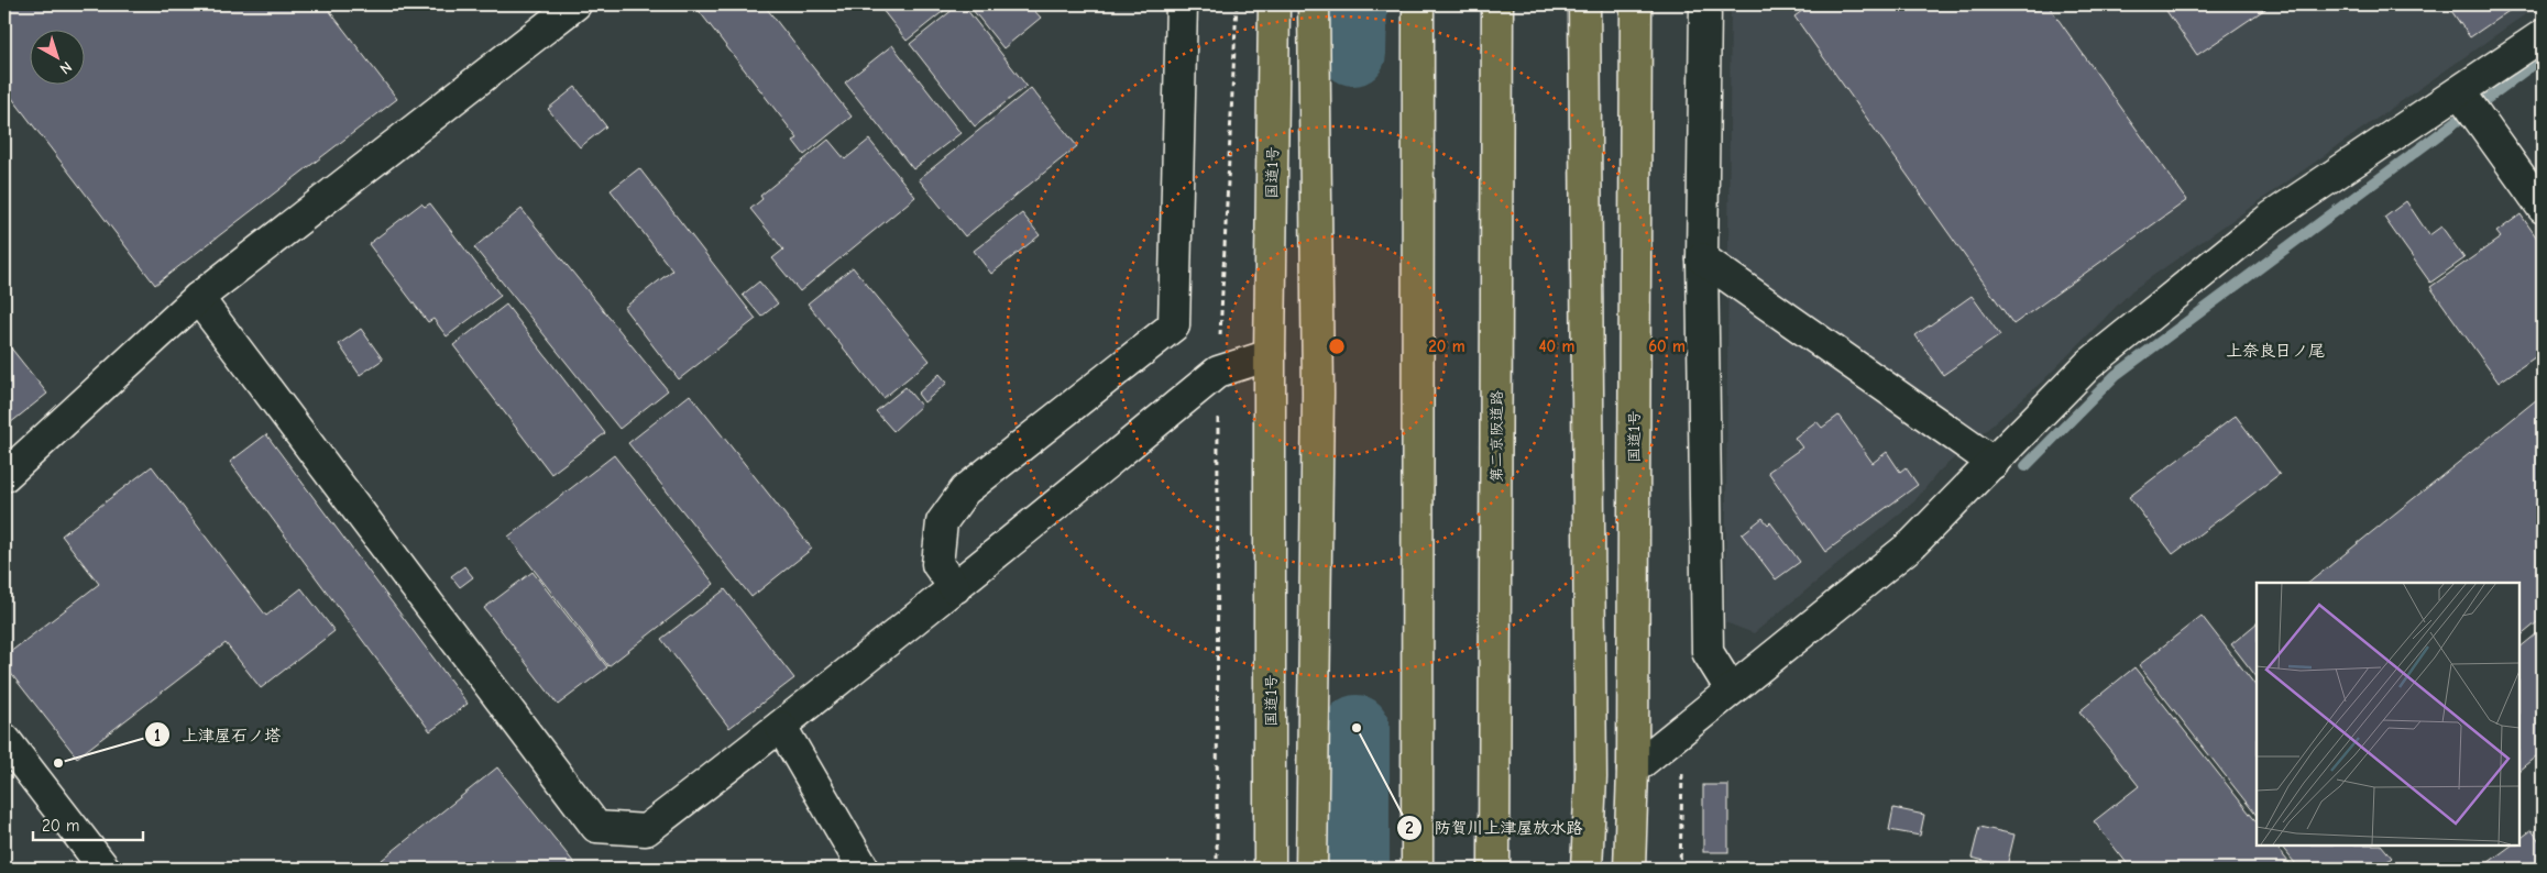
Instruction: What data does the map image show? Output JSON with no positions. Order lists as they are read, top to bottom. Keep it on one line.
{"streets":{"highway":["国道1号","第二京阪道路"]},"districts":["上奈良日ノ尾"],"places":["防賀川上津屋放水路","上津屋石ノ塔"],"scale_bar":"20 m","north":"bottom right","rings":["20 m","40 m","60 m"]}
